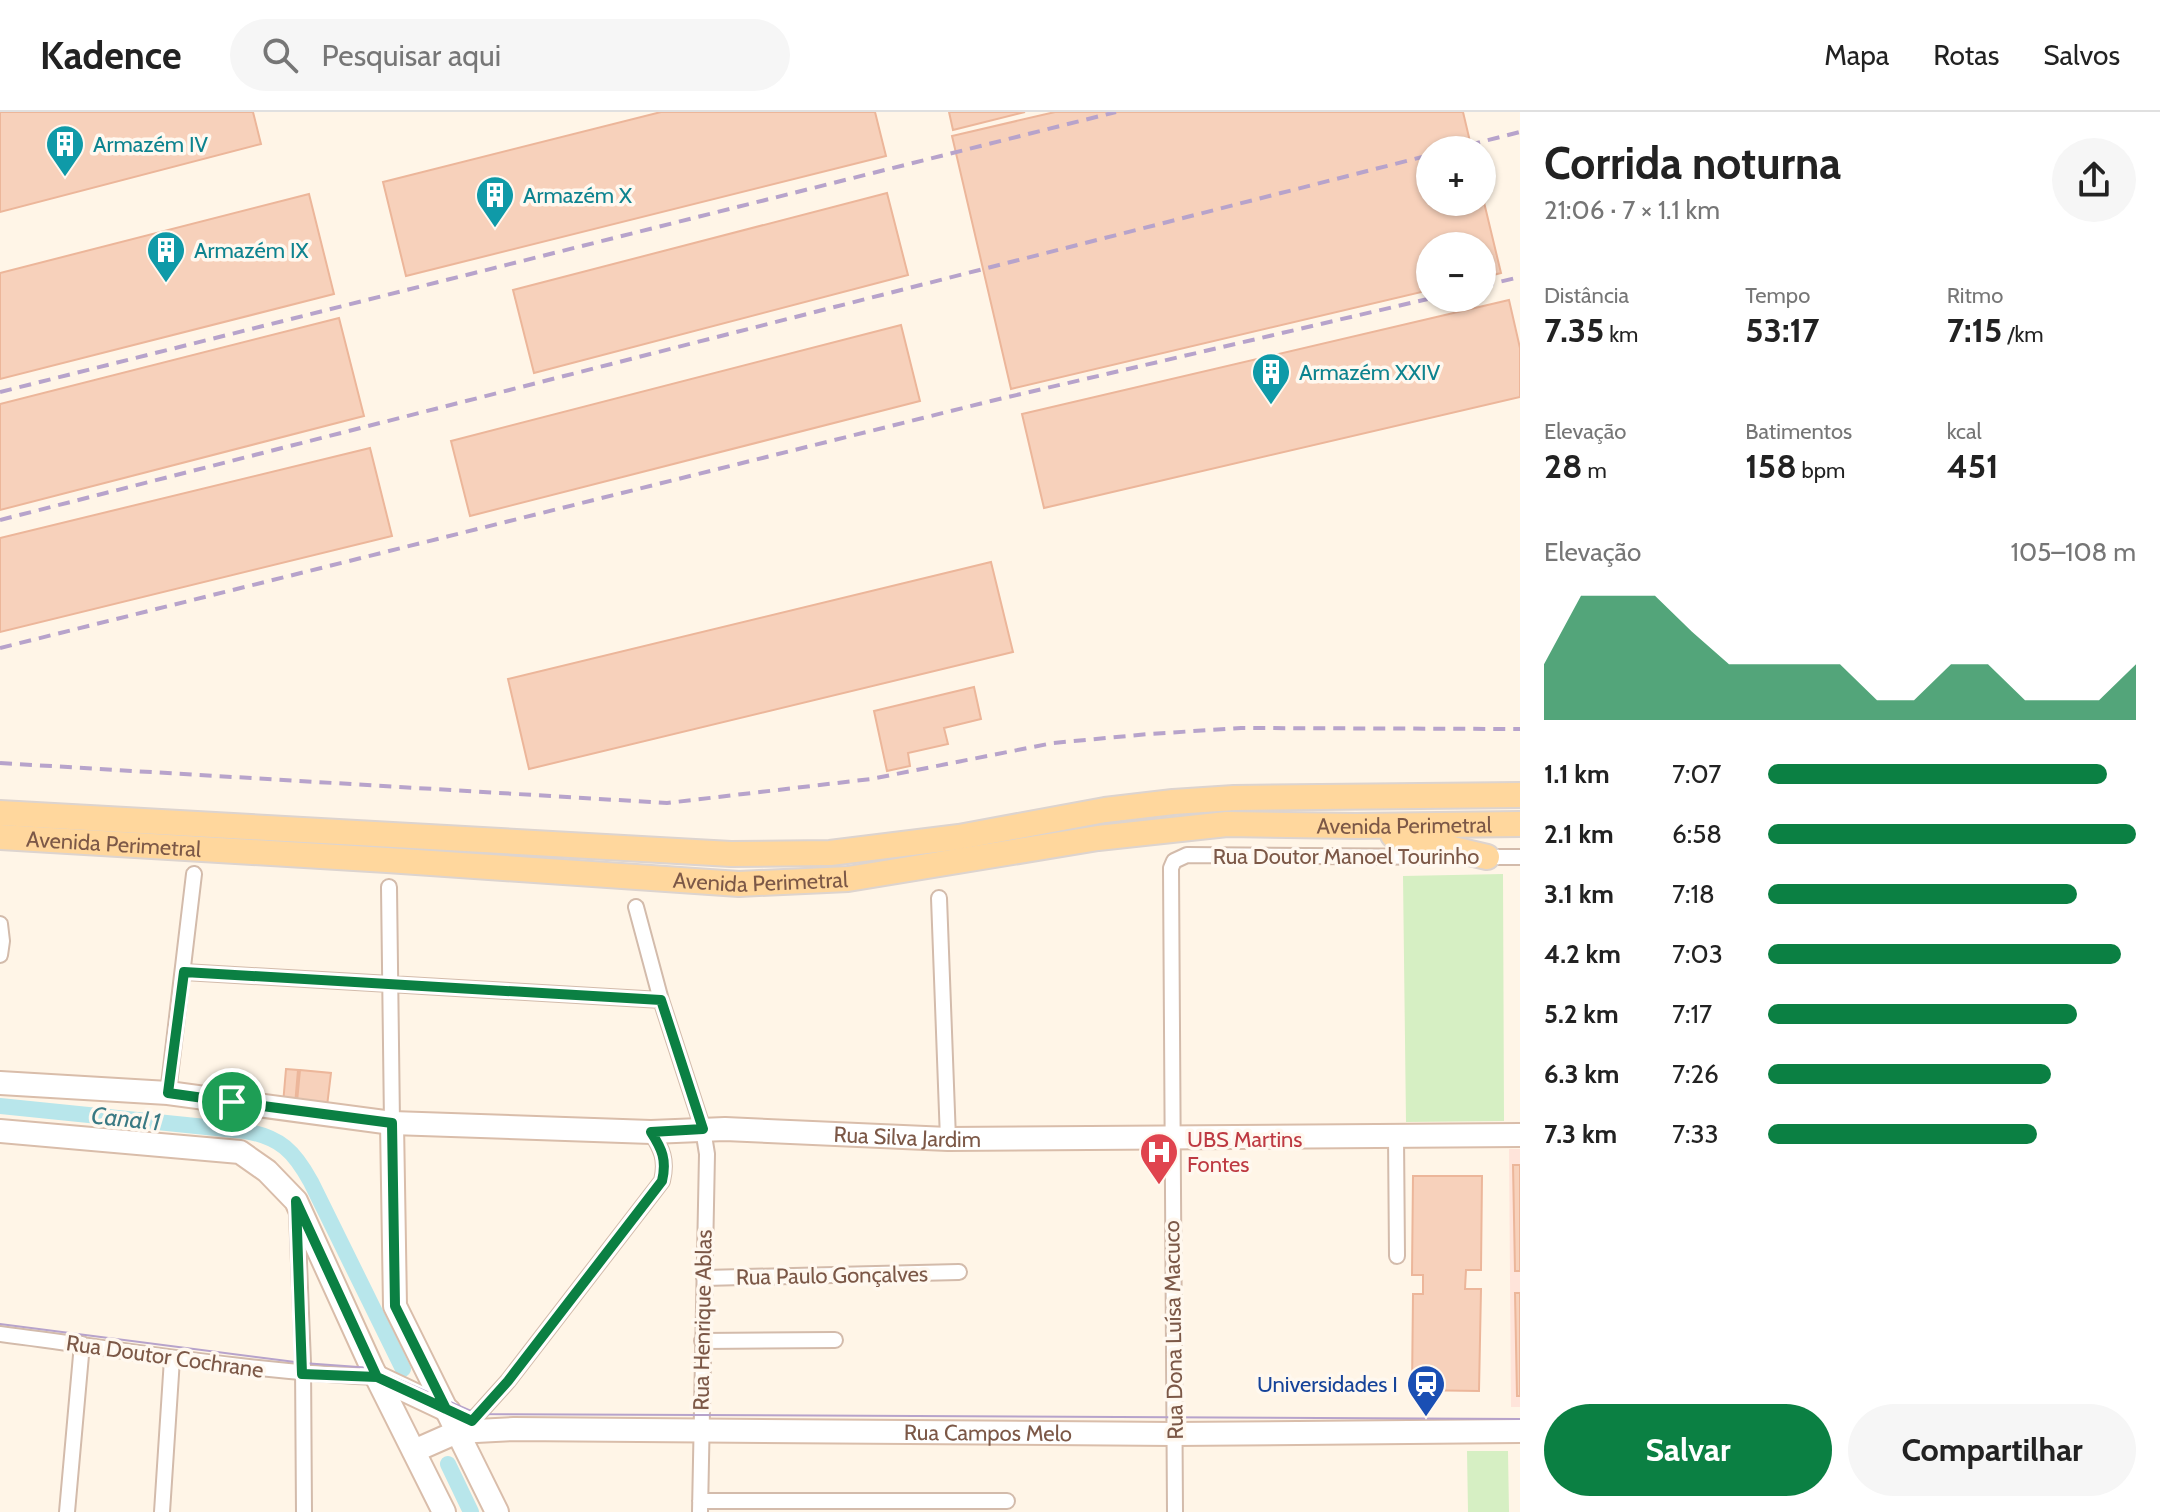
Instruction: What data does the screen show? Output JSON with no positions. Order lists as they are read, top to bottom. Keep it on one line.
{"streets":{"main road":["Avenida Perimetral"],"street":["Rua Doutor Manoel Tourinho","Rua Silva Jardim","Rua Paulo Gonçalves","Rua Henrique Ablas","Rua Dona Luísa Macuco","Rua Doutor Cochrane","Rua Campos Melo"]},"crossings":[["Rua Doutor Manoel Tourinho","Rua Dona Luísa Macuco"],["Rua Silva Jardim","Rua Henrique Ablas"],["Rua Silva Jardim","Rua Dona Luísa Macuco"],["Rua Paulo Gonçalves","Rua Henrique Ablas"],["Rua Henrique Ablas","Rua Campos Melo"],["Rua Dona Luísa Macuco","Rua Campos Melo"]],"water":["Canal 1"],"places":{"building":["Armazém IV","Armazém X","Armazém IX","Armazém XXIV"],"hospital":["UBS Martins Fontes"],"station":["Universidades I"]},"page":{"header":"Kadence","search":"Pesquisar aqui","nav":["Mapa","Rotas","Salvos"],"heading":["Corrida noturna","21:06 · 7 × 1.1 km"],"map_buttons":["+","−"],"stats":[["Distância","7.35 km"],["Tempo","53:17"],["Ritmo","7:15 /km"],["Elevação","28 m"],["Batimentos","158 bpm"],["kcal","451"]],"chart":["Elevação","105–108 m"],"list":[{"name":"1.1 km","note":"7:07"},{"name":"2.1 km","note":"6:58"},{"name":"3.1 km","note":"7:18"},{"name":"4.2 km","note":"7:03"},{"name":"5.2 km","note":"7:17"},{"name":"6.3 km","note":"7:26"},{"name":"7.3 km","note":"7:33"}],"buttons":["Salvar","Compartilhar"]}}
